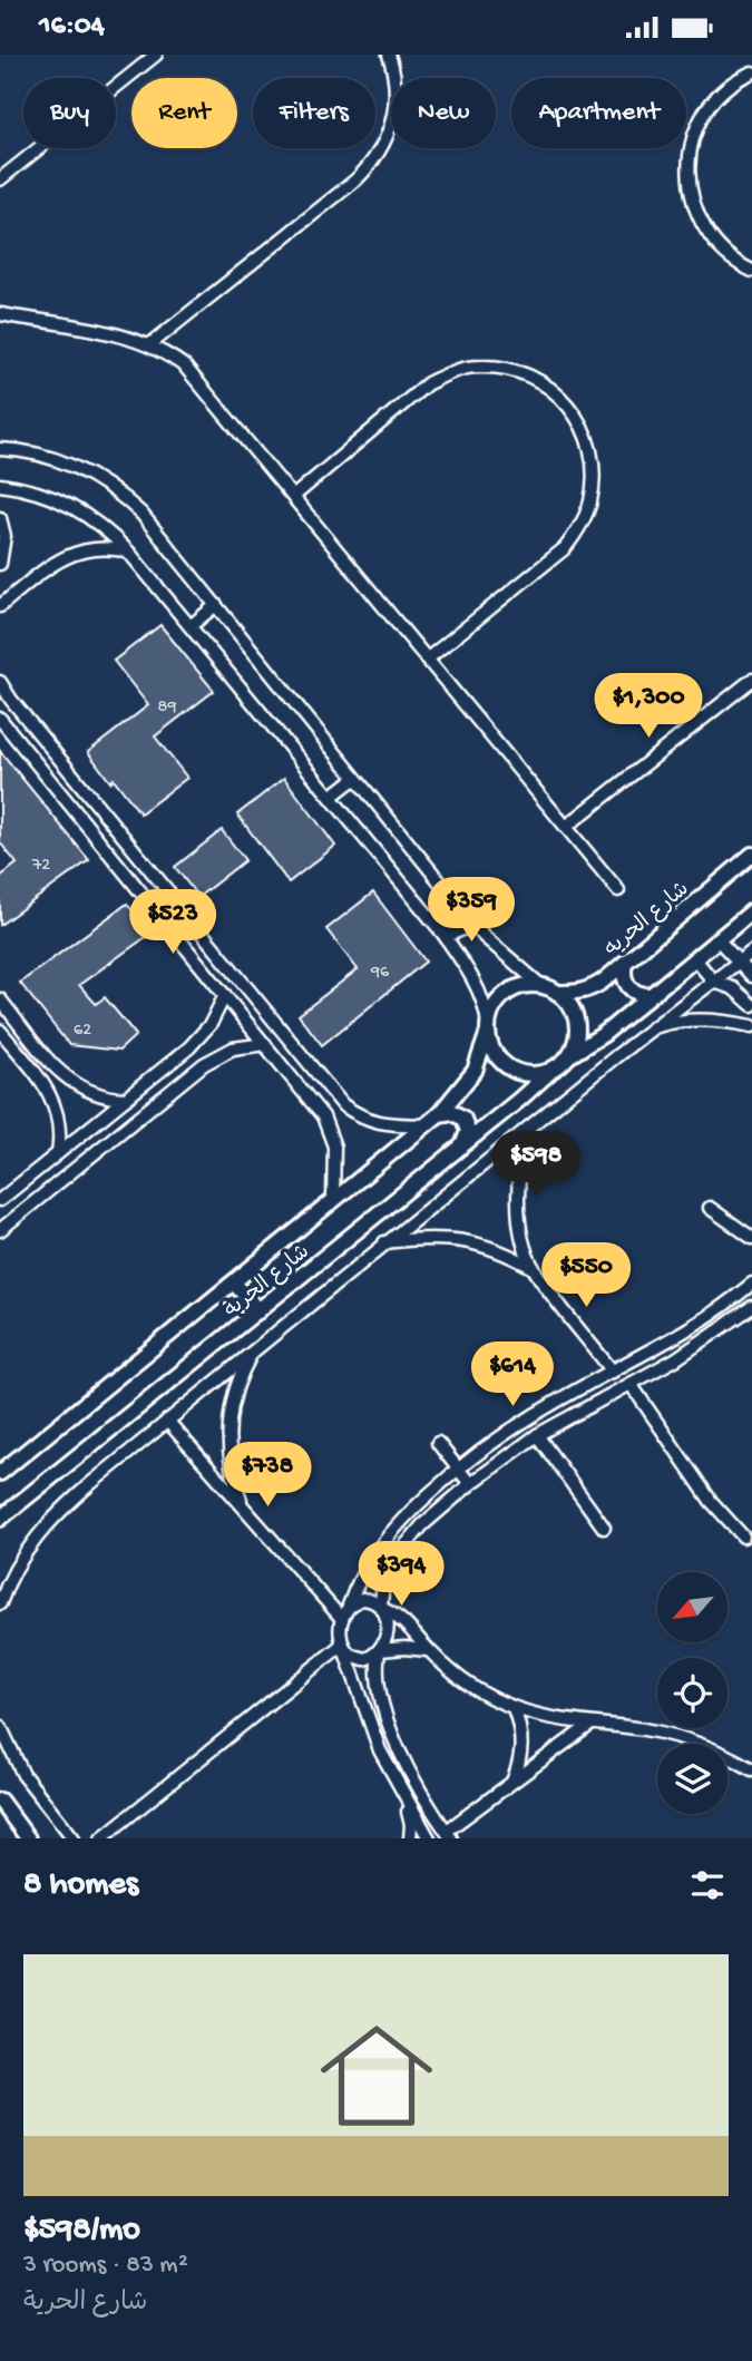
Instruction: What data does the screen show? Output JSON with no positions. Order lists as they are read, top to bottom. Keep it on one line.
{"streets":{"street":["شارع الحريه","شارع الحرية"]},"crossings":[["شارع الحريه","شارع الحرية"]],"house_numbers":["89","72","96","62"],"north":"bottom left","page":{"status":"16:04","chip":["Buy","Rent","Filters","New","Apartment"],"price":["$1,300","$359","$523","$598","$550","$614","$738","$394"],"heading":"8 homes","list":[{"name":"$598/mo","note":"3 rooms · 83 m² · شارع الحرية"}]}}
